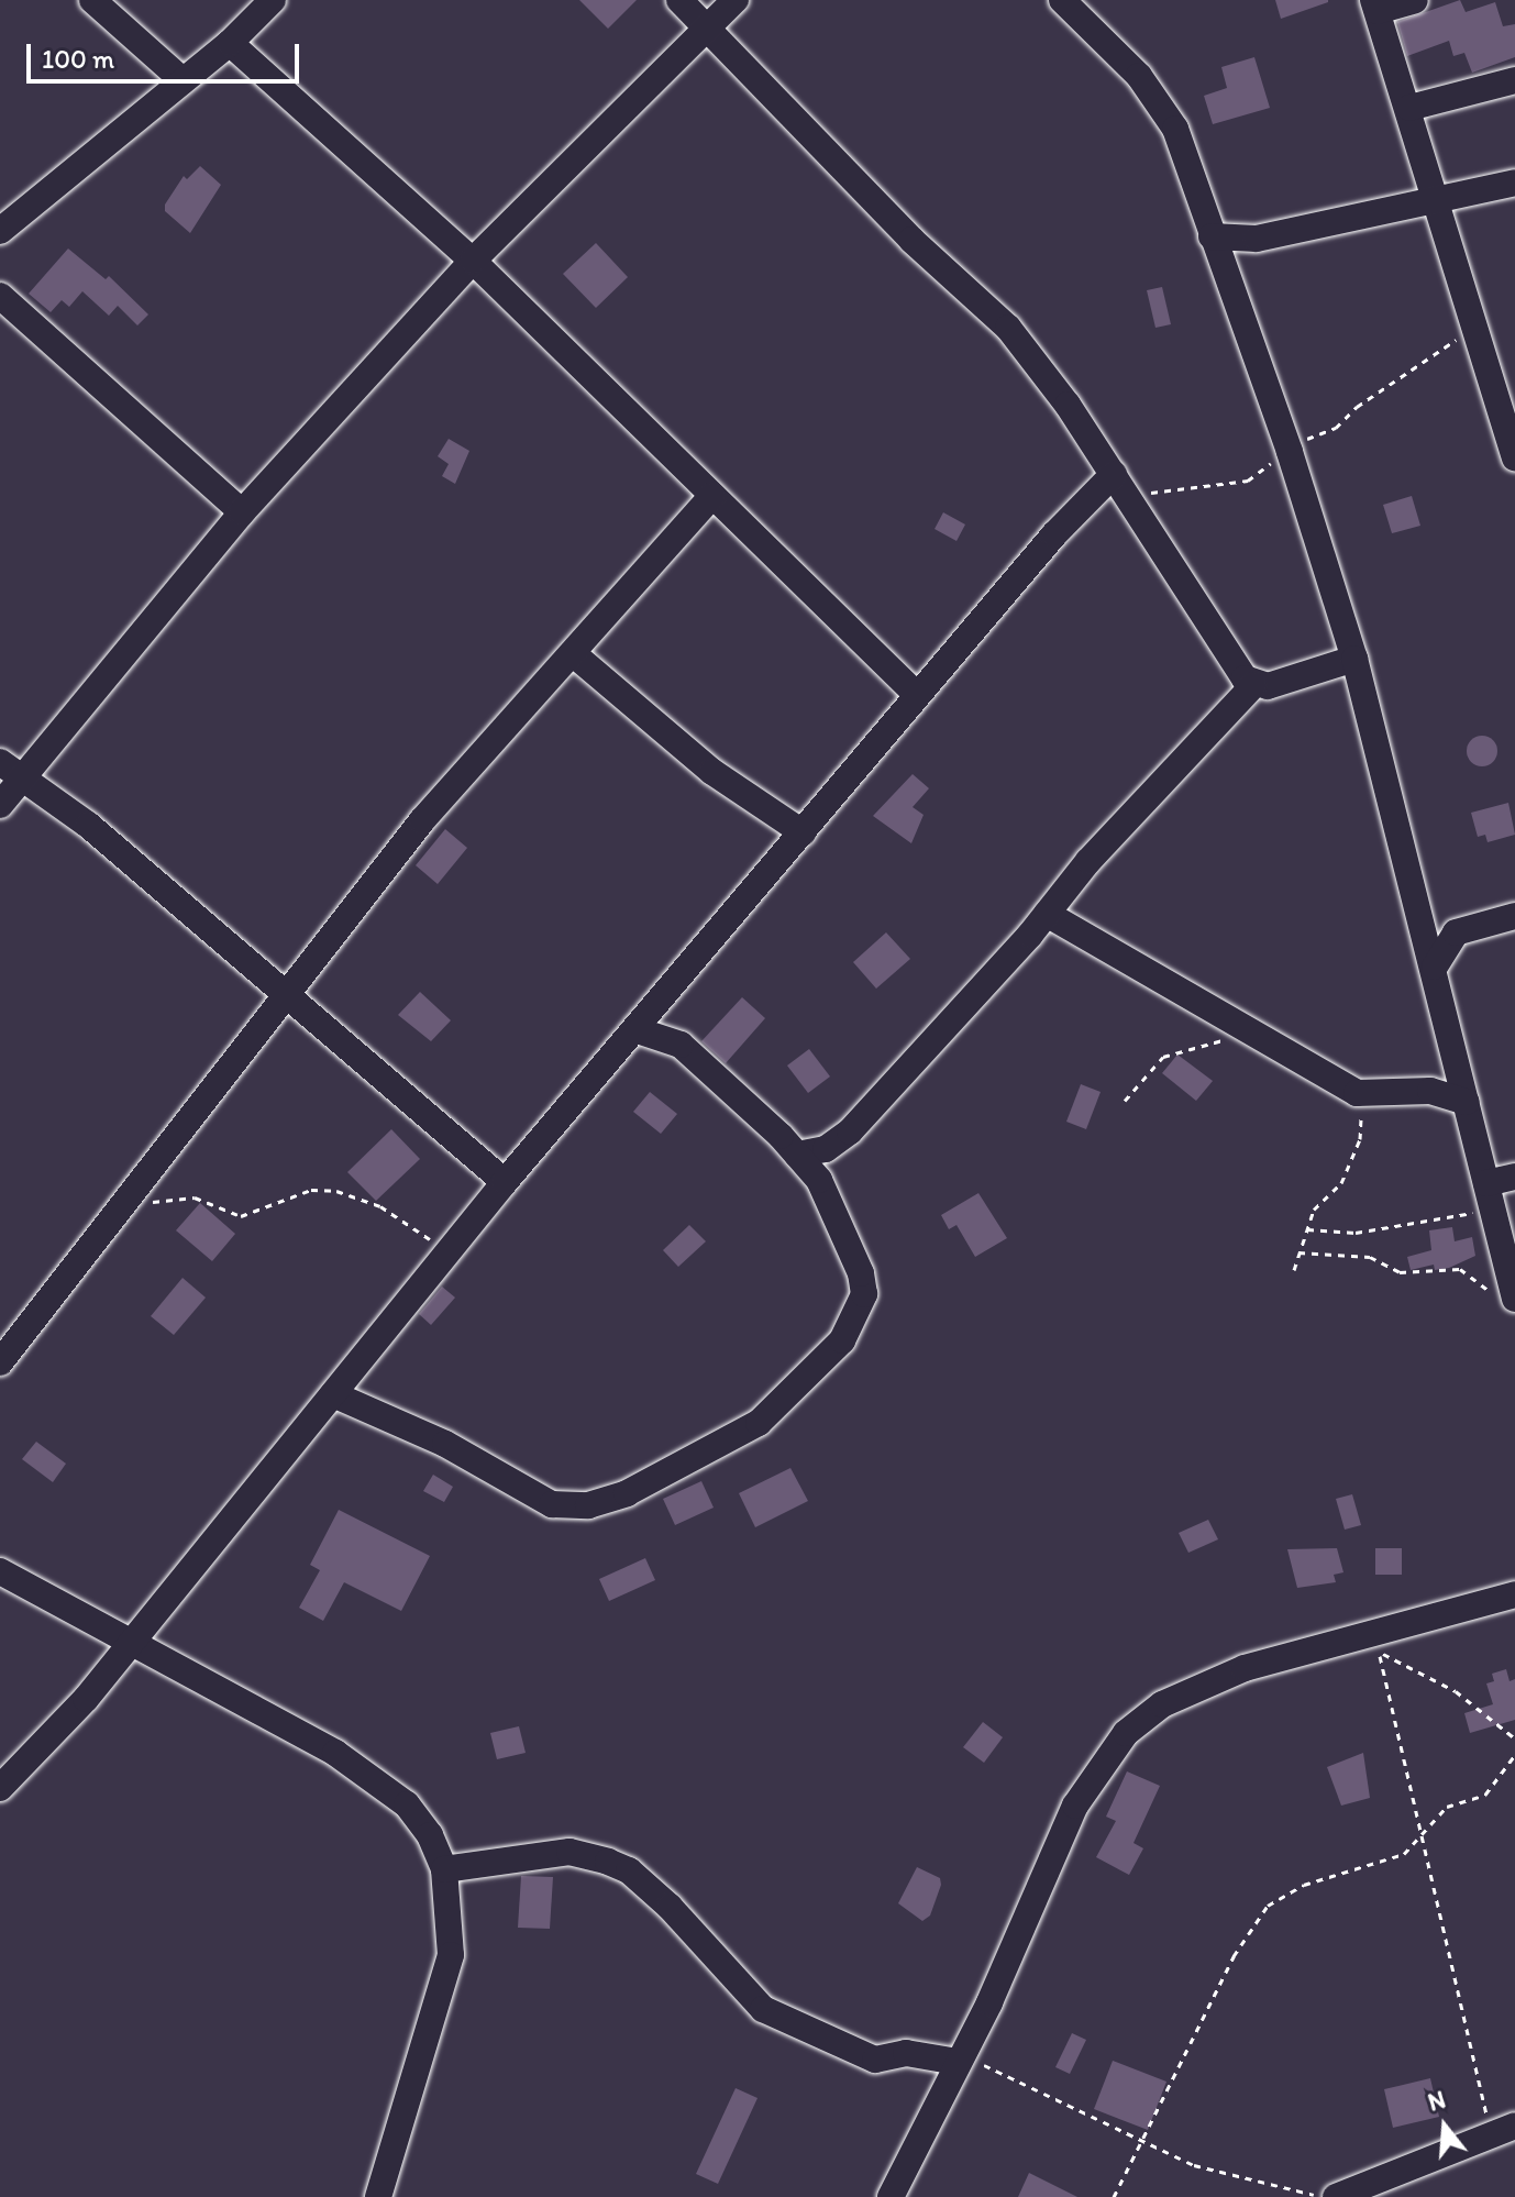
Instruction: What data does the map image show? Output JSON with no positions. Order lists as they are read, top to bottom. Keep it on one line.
{"scale_bar":"100 m","north":"top"}
